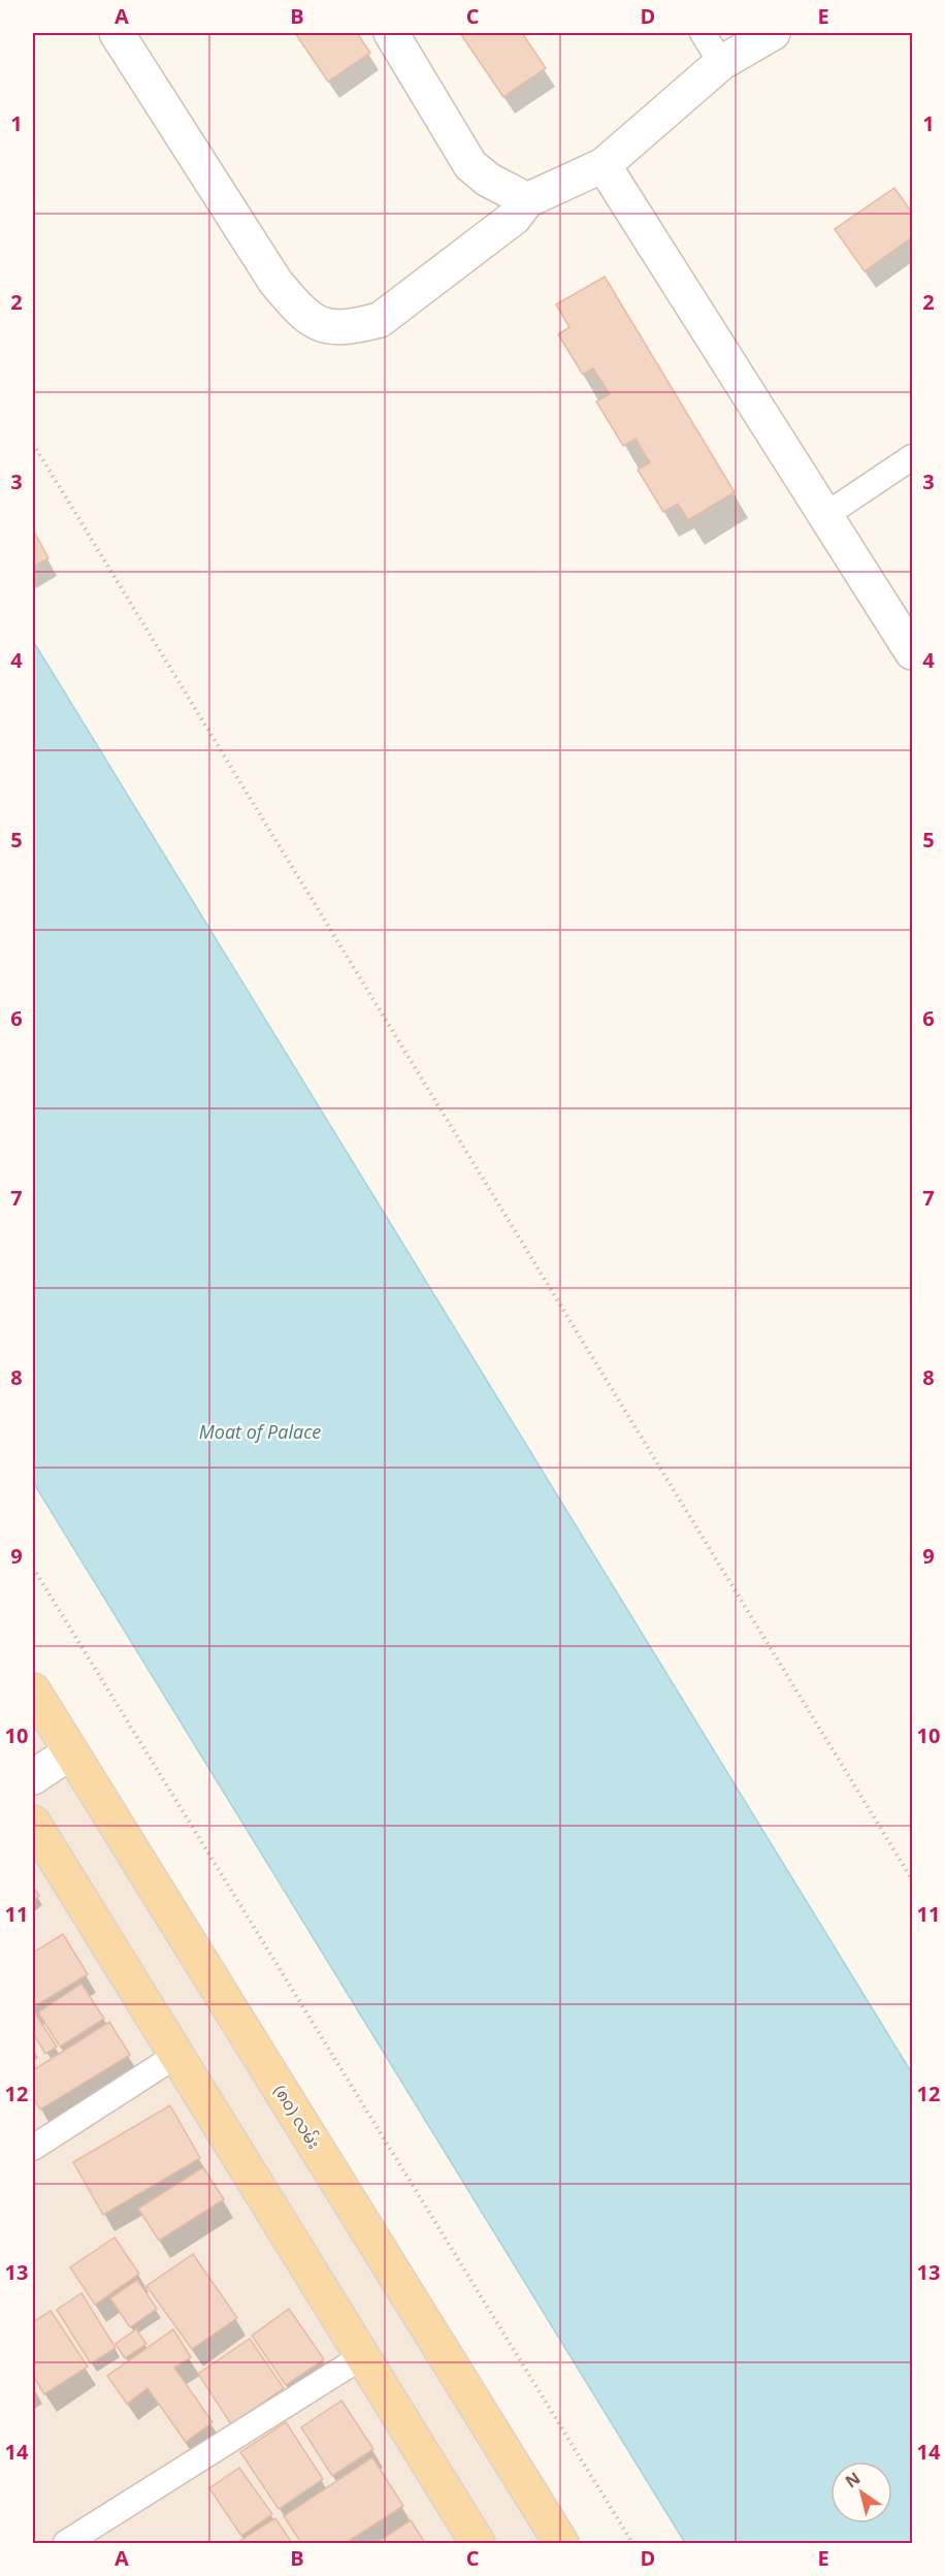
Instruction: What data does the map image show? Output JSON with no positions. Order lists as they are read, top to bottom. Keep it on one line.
{"streets":{"main road":["(၈၀) လမ်း"]},"water":["Moat of Palace"],"north":"top left","grid":{"columns":["A","B","C","D","E"],"rows":["1","2","3","4","5","6","7","8","9","10","11","12","13","14"]}}
